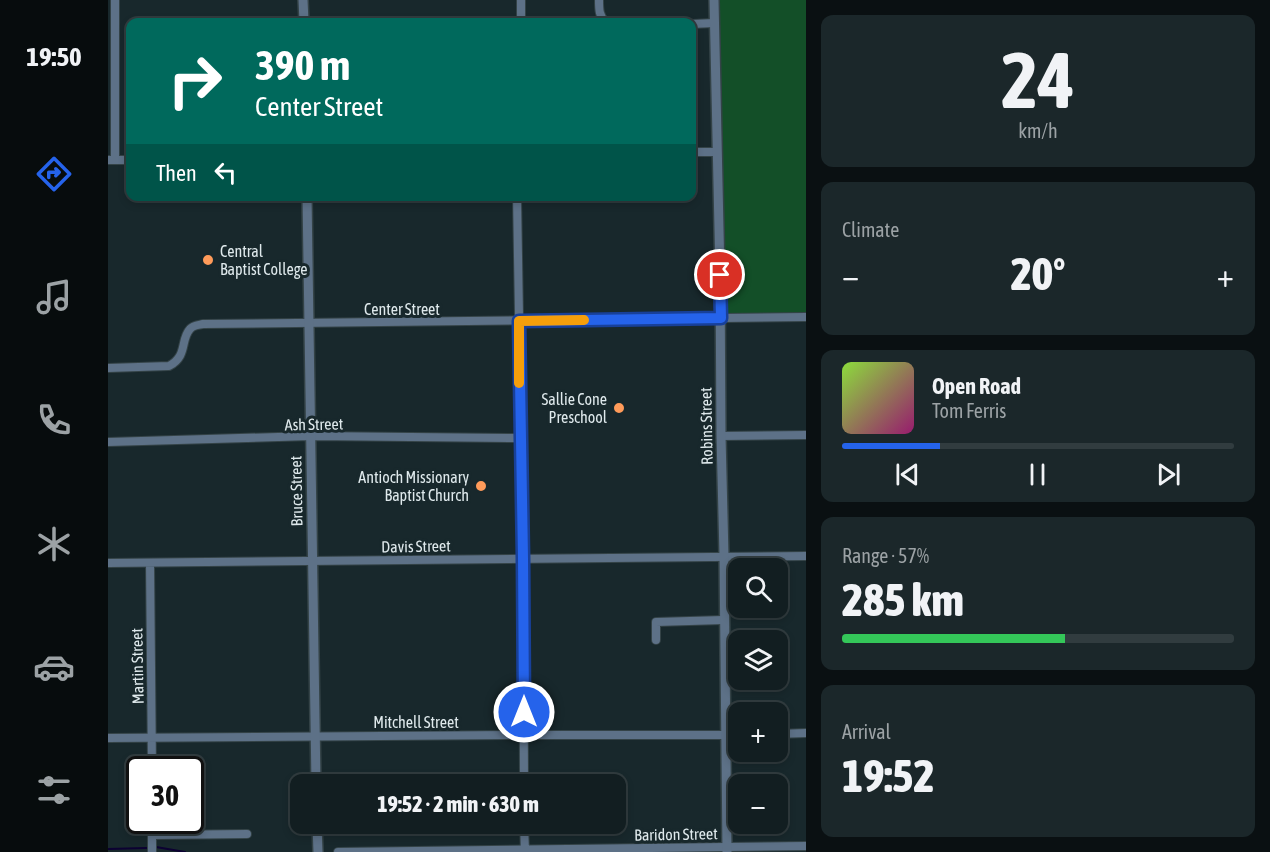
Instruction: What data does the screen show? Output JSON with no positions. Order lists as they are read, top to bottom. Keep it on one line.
{"streets":{"street":["Center Street","Ash Street","Robins Street","Bruce Street","Davis Street","Martin Street","Mitchell Street","Baridon Street"]},"crossings":[["Center Street","Robins Street"],["Center Street","Bruce Street"],["Ash Street","Bruce Street"],["Robins Street","Davis Street"],["Robins Street","Mitchell Street"],["Robins Street","Baridon Street"],["Bruce Street","Davis Street"],["Bruce Street","Mitchell Street"],["Davis Street","Martin Street"],["Martin Street","Mitchell Street"]],"places":["Central Baptist College","Sallie Cone Preschool","Antioch Missionary Baptist Church"],"page":{"tabs":"19:50","tile":[["24","km/h"],"Climate",["Range · 57%","285 km"],["Arrival","19:52"]],"turn":["390 m","Center Street"],"then":"Then","heat":["−","20°","+"],"song":["Open Road","Tom Ferris"],"map_buttons":["+","−"],"limit":"30","trip":"19:52 · 2 min · 630 m"}}
